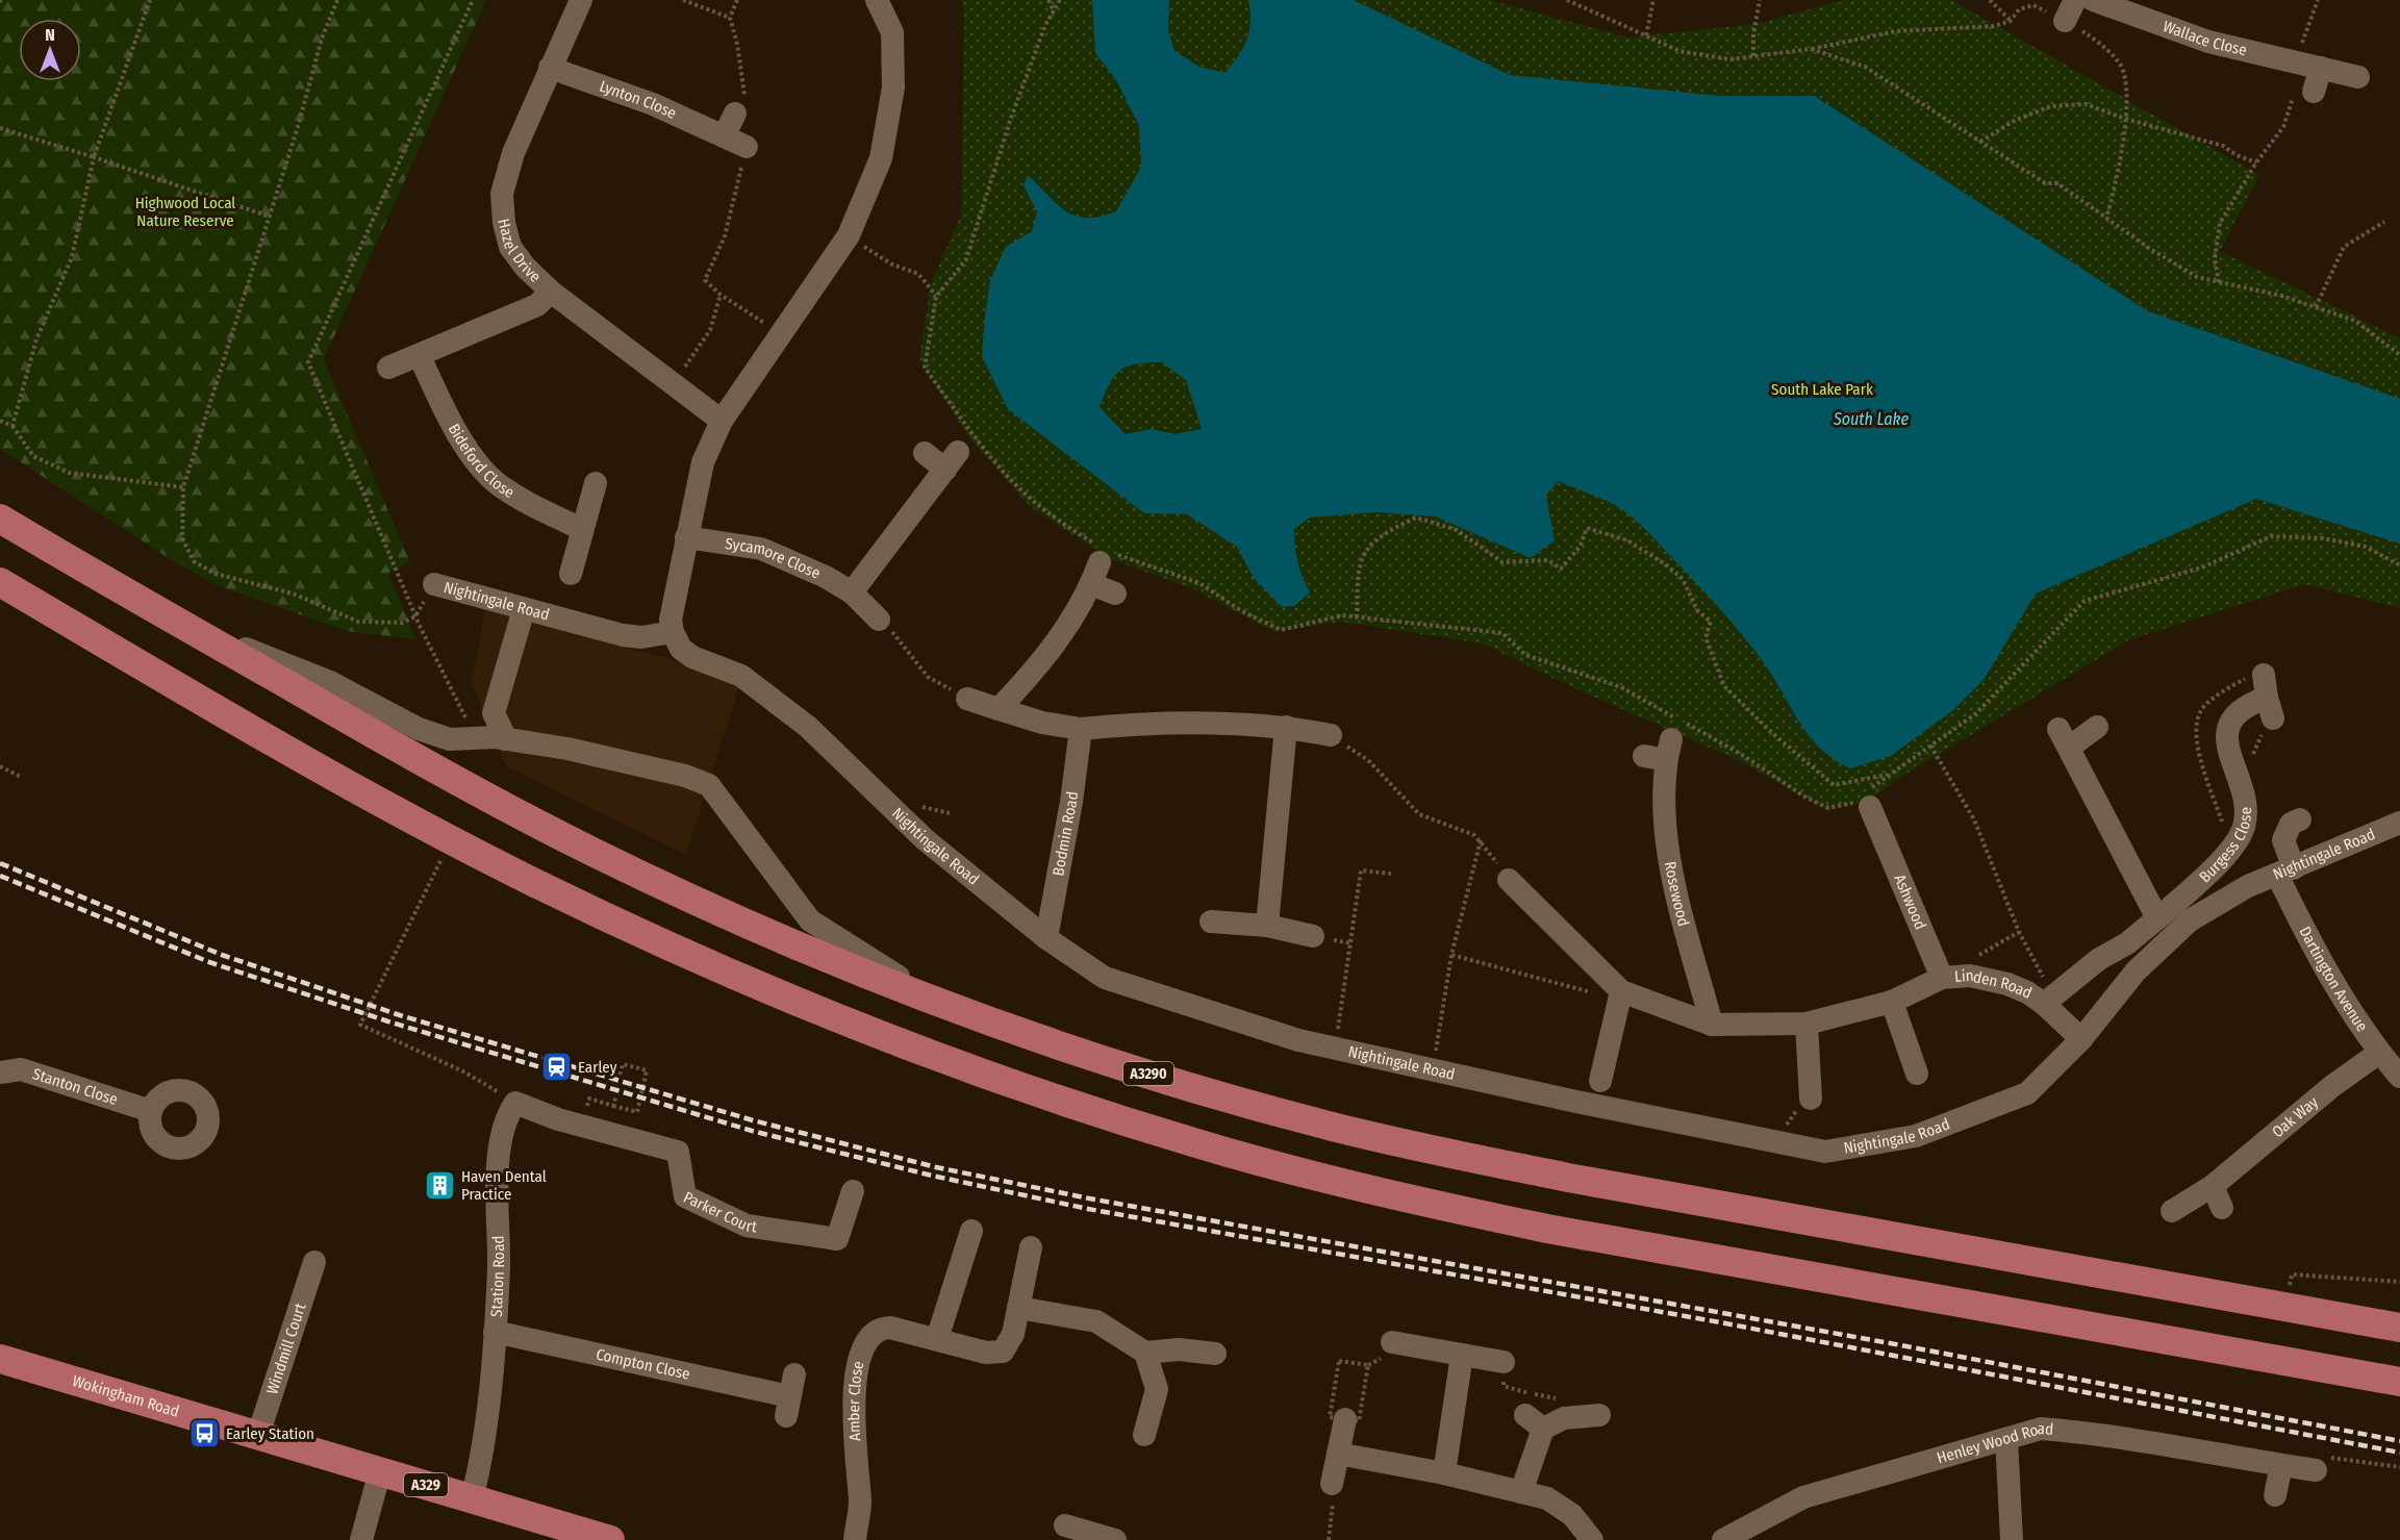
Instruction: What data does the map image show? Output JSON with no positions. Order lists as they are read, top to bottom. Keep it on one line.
{"streets":{"main road":["A3290","Wokingham Road","A329"],"street":["Wallace Close","Lynton Close","Hazel Drive","Bideford Close","Sycamore Close","Nightingale Road","Bodmin Road","Burgess Close","Rosewood","Ashwood","Dartington Avenue","Linden Road","Stanton Close","Oak Way","Parker Court","Station Road","Windmill Court","Compton Close","Amber Close","Henley Wood Road"]},"crossings":[["Lynton Close","Hazel Drive"],["Nightingale Road","Bodmin Road"],["Nightingale Road","Dartington Avenue"],["Nightingale Road","Linden Road"],["Burgess Close","Linden Road"],["Rosewood","Linden Road"],["Ashwood","Linden Road"],["Dartington Avenue","Oak Way"],["Parker Court","Station Road"],["Station Road","Compton Close"],["Station Road","Wokingham Road"],["Windmill Court","Wokingham Road"]],"water":["South Lake"],"parks":["Highwood Local Nature Reserve","South Lake Park"],"places":{"station":["Earley"],"building":["Haven Dental Practice"],"bus stop":["Earley Station"]},"north":"top"}
